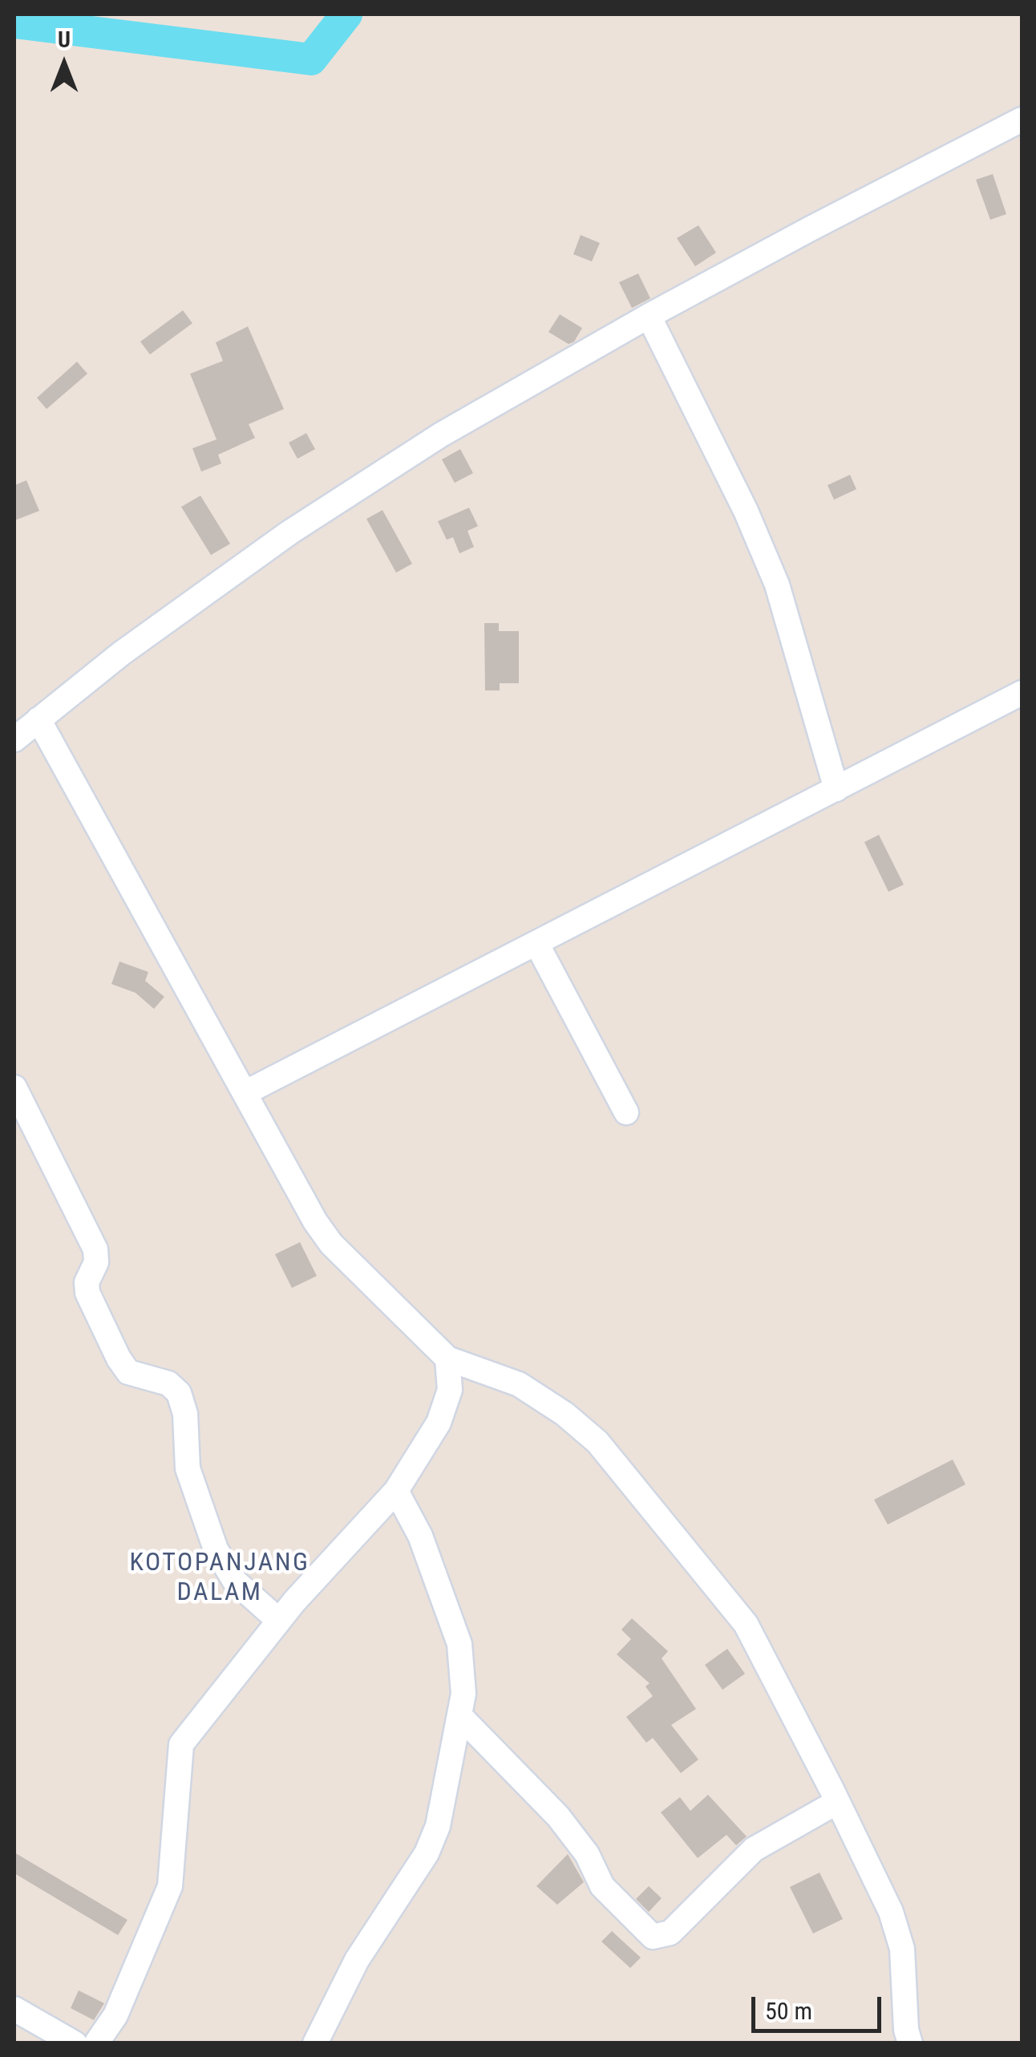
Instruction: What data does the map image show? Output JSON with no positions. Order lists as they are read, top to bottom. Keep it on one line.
{"districts":["KOTOPANJANG DALAM"],"scale_bar":"50 m","north":"top"}
